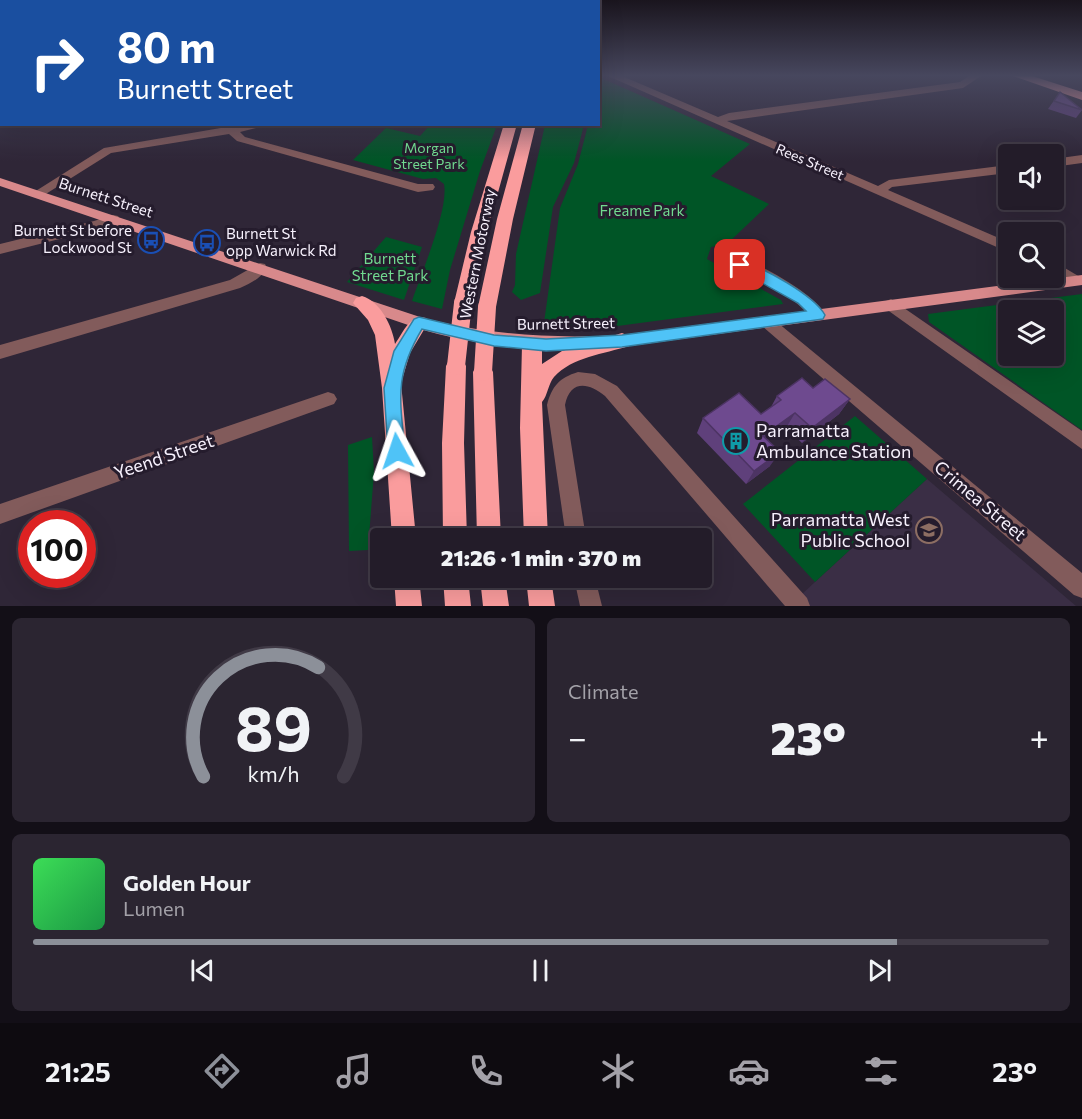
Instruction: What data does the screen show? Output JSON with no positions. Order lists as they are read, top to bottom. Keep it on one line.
{"streets":{"highway":["Western Motorway"],"main road":["Burnett Street"],"street":["Rees Street","Yeend Street","Crimea Street"]},"crossings":[["Burnett Street","Crimea Street"]],"parks":["Morgan Street Park","Freame Park","Burnett Street Park"],"places":{"bus stop":["Burnett St before Lockwood St","Burnett St opp Warwick Rd"],"building":["Parramatta Ambulance Station"],"school or university":["Parramatta West Public School"]},"page":{"turn":["80 m","Burnett Street"],"limit":"100","trip":"21:26 · 1 min · 370 m","tile":"Climate","heat":["−","23°","+"],"song":["Golden Hour","Lumen"],"tabs":["21:25","23°"],"gauge":["89","km/h"]}}
